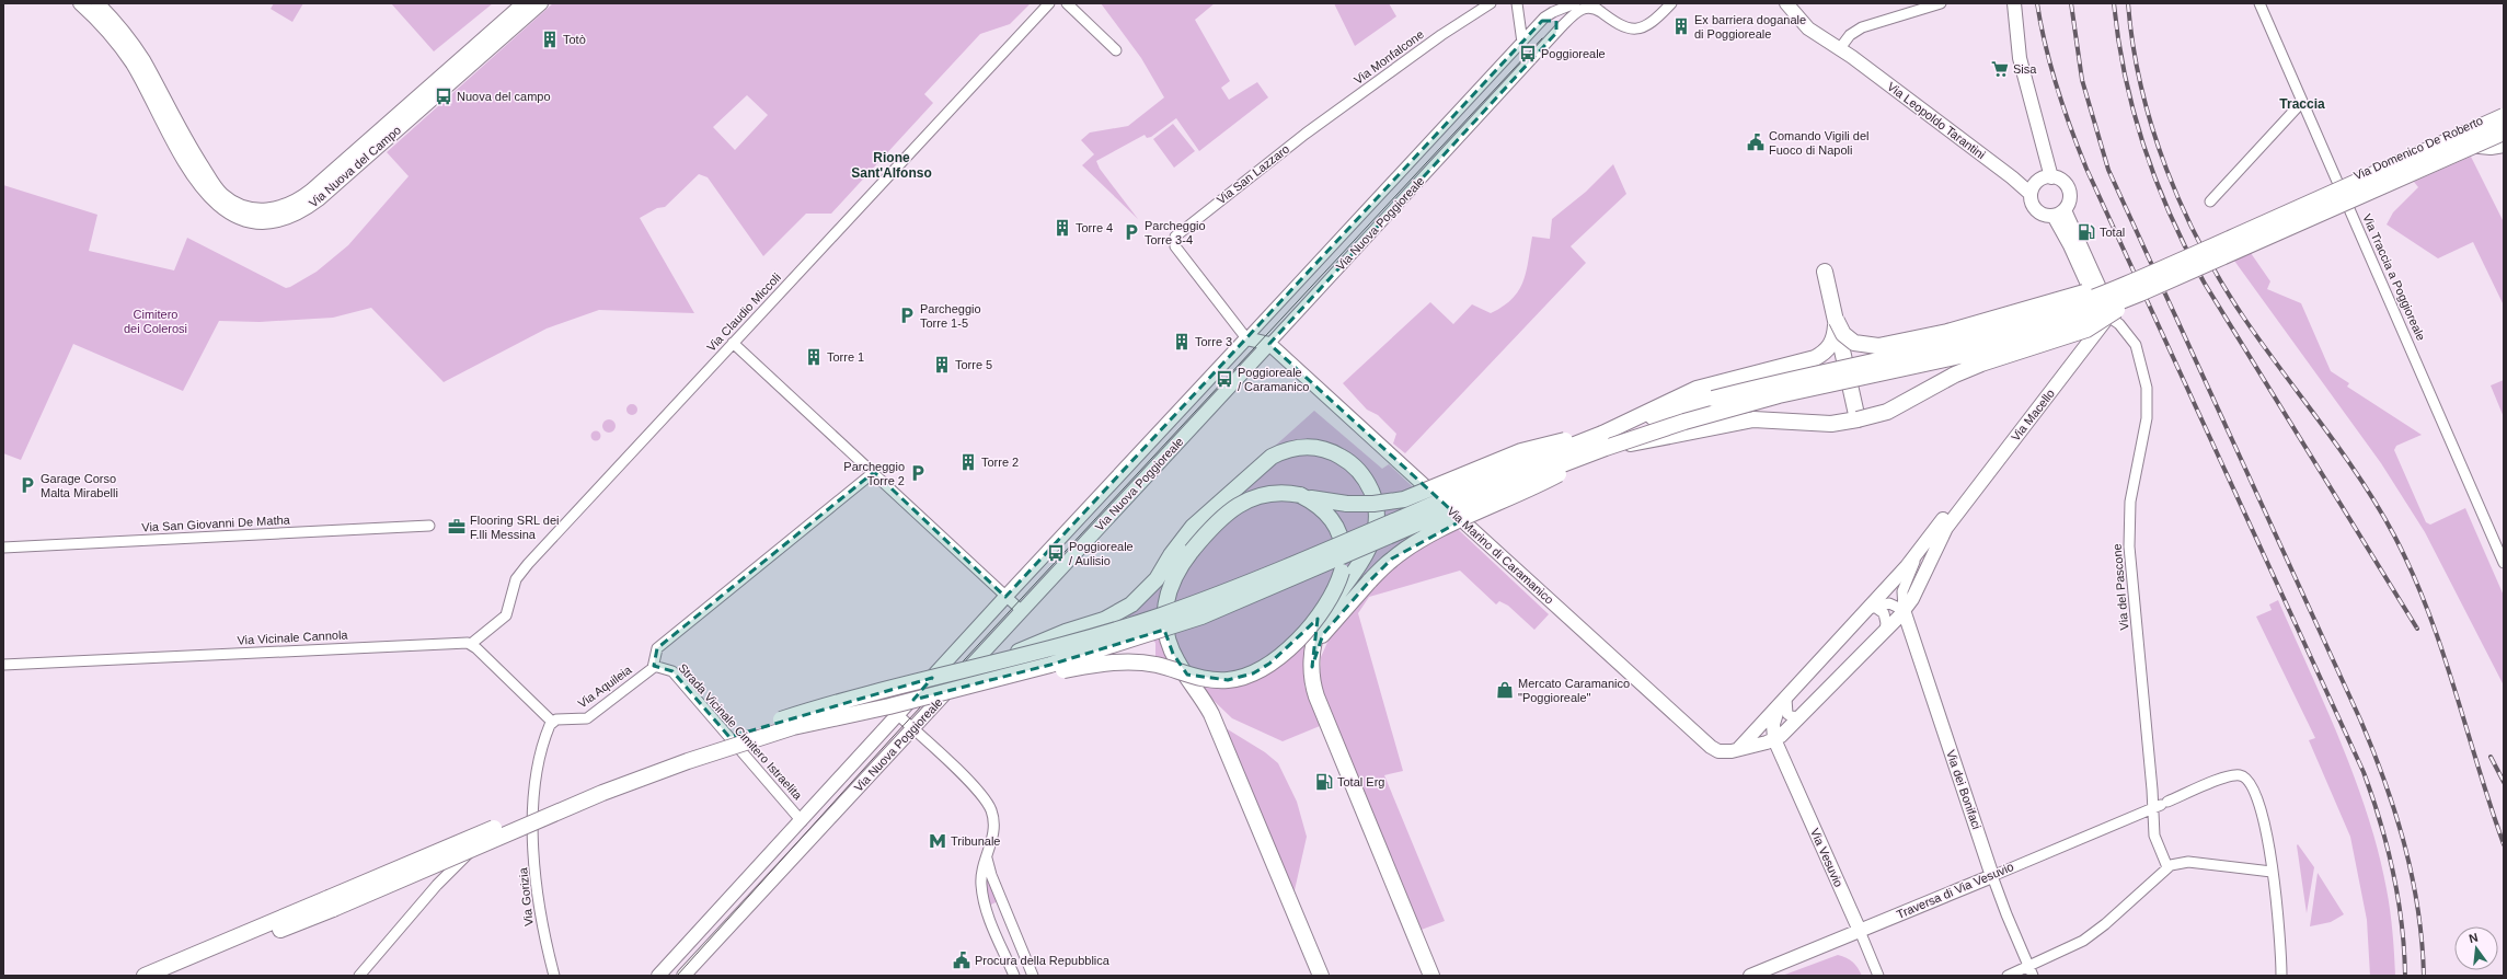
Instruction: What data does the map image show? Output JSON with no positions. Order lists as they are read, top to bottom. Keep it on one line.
{"streets":{"main road":["Via Leopoldo Tarantini","Via Nuova del Campo","Via Nuova Poggioreale","Via Macello","Via Marino di Caramanico","Via dei Bonifaci","Via Vesuvio","Traversa di Via Vesuvio"],"street":["Via Monfalcone","Via Domenico De Roberto","Via San Lazzaro","Via Traccia a Poggioreale","Via Claudio Miccoli","Via San Giovanni De Matha","Via del Pascone","Via Vicinale Cannola","Via Aquileia","Strada Vicinale Cimitero Istraelita","Via Gorizia"]},"crossings":[["Via Monfalcone","Via San Lazzaro"],["Via Domenico De Roberto","Via Traccia a Poggioreale"],["Via San Lazzaro","Via Nuova Poggioreale"],["Via Nuova Poggioreale","Via Marino di Caramanico"],["Via Nuova Poggioreale","Strada Vicinale Cimitero Istraelita"],["Via Claudio Miccoli","Via Vicinale Cannola"],["Via Macello","Via del Pascone"],["Via Marino di Caramanico","Via Vesuvio"],["Via del Pascone","Traversa di Via Vesuvio"],["Via Aquileia","Strada Vicinale Cimitero Istraelita"],["Via dei Bonifaci","Traversa di Via Vesuvio"],["Via Vesuvio","Traversa di Via Vesuvio"]],"districts":["Traccia","Rione Sant'Alfonso"],"parks":["Cimitero dei Colerosi"],"places":{"building":["Ex barriera doganale di Poggioreale","Totò","Torre 4","Torre 3","Torre 1","Torre 5","Torre 2"],"bus stop":["Poggioreale","Nuova del campo","Poggioreale / Caramanico","Poggioreale / Aulisio"],"supermarket":["Sisa"],"public building":["Comando Vigili del Fuoco di Napoli","Procura della Repubblica"],"parking":["Parcheggio Torre 3-4","Parcheggio Torre 1-5","Parcheggio Torre 2","Garage Corso Malta Mirabelli"],"fuel station":["Total","Total Erg"],"office":["Flooring SRL dei F.lli Messina"],"shop":["Mercato Caramanico \"Poggioreale\""],"metro station":["Tribunale"]},"north":"top"}
